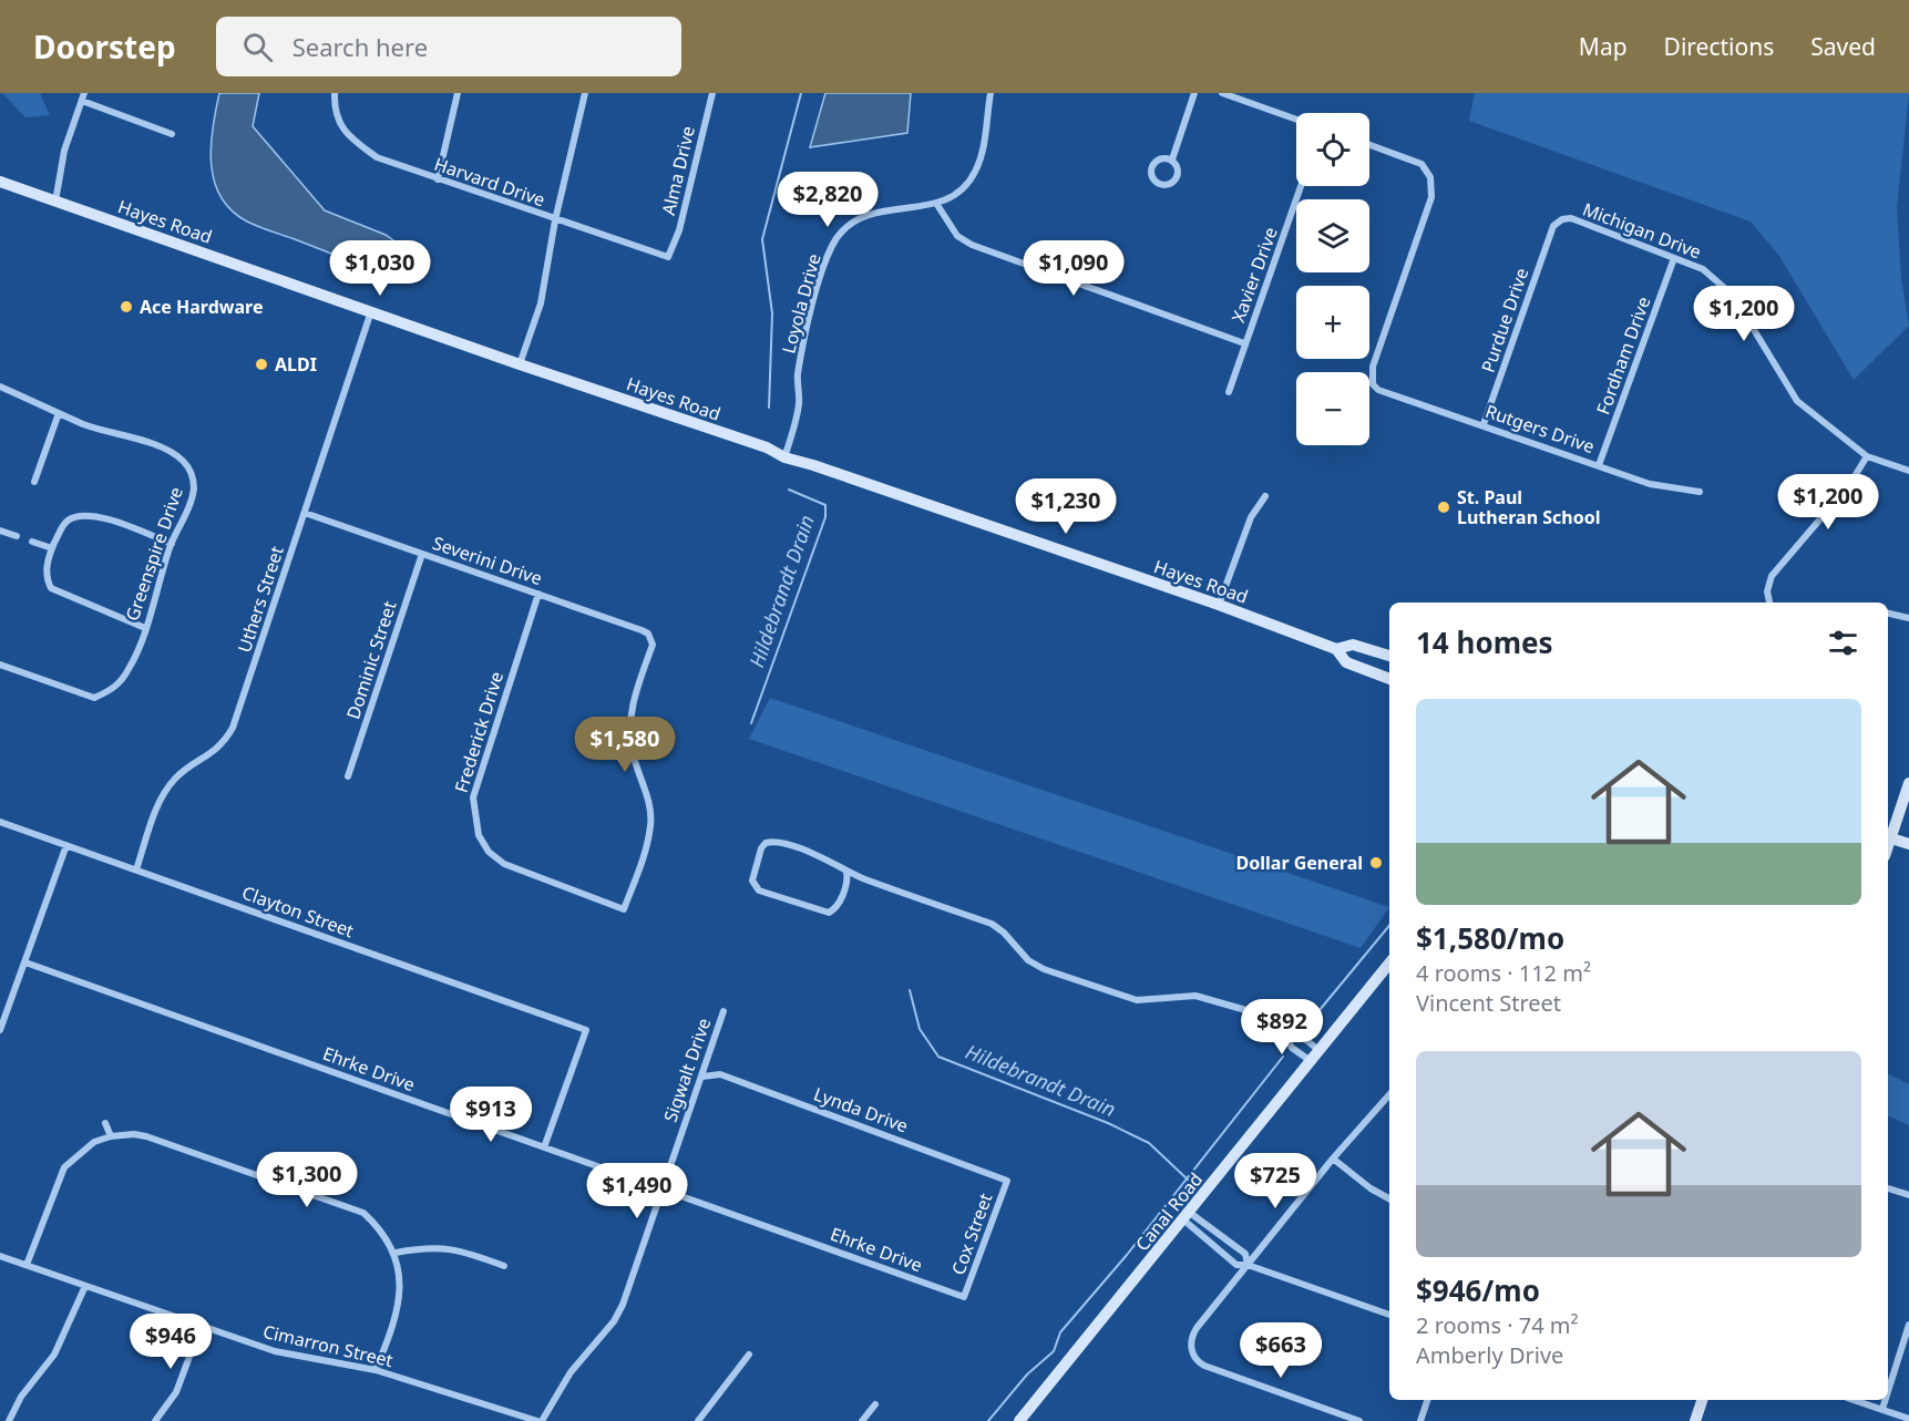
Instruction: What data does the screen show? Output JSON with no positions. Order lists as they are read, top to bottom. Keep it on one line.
{"streets":{"street":["Alma Drive","Harvard Drive","Hayes Road","Michigan Drive","Xavier Drive","Loyola Drive","Purdue Drive","Fordham Drive","Rutgers Drive","Greenspire Drive","Severini Drive","Uthers Street","Dominic Street","Frederick Drive","Clayton Street","Ehrke Drive","Sigwalt Drive","Lynda Drive","Canal Road","Cox Street","Cimarron Street"]},"crossings":[["Alma Drive","Harvard Drive"],["Hayes Road","Loyola Drive"],["Hayes Road","Uthers Street"],["Michigan Drive","Purdue Drive"],["Michigan Drive","Fordham Drive"],["Purdue Drive","Rutgers Drive"],["Fordham Drive","Rutgers Drive"],["Severini Drive","Uthers Street"],["Severini Drive","Dominic Street"],["Severini Drive","Frederick Drive"],["Uthers Street","Clayton Street"],["Clayton Street","Ehrke Drive"],["Ehrke Drive","Sigwalt Drive"],["Ehrke Drive","Cox Street"],["Sigwalt Drive","Lynda Drive"],["Sigwalt Drive","Cimarron Street"],["Lynda Drive","Cox Street"]],"water":["Hildebrandt Drain"],"places":["Ace Hardware","ALDI","St. Paul Lutheran School","Dollar General"],"page":{"header":"Doorstep","search":"Search here","nav":["Map","Directions","Saved"],"map_buttons":["+","−"],"price":["$2,820","$1,030","$1,090","$1,200","$1,200","$1,230","$1,580","$892","$913","$1,300","$725","$1,490","$946","$663"],"heading":"14 homes","list":[{"name":"$1,580/mo","note":"4 rooms · 112 m² · Vincent Street"},{"name":"$946/mo","note":"2 rooms · 74 m² · Amberly Drive"}]}}
